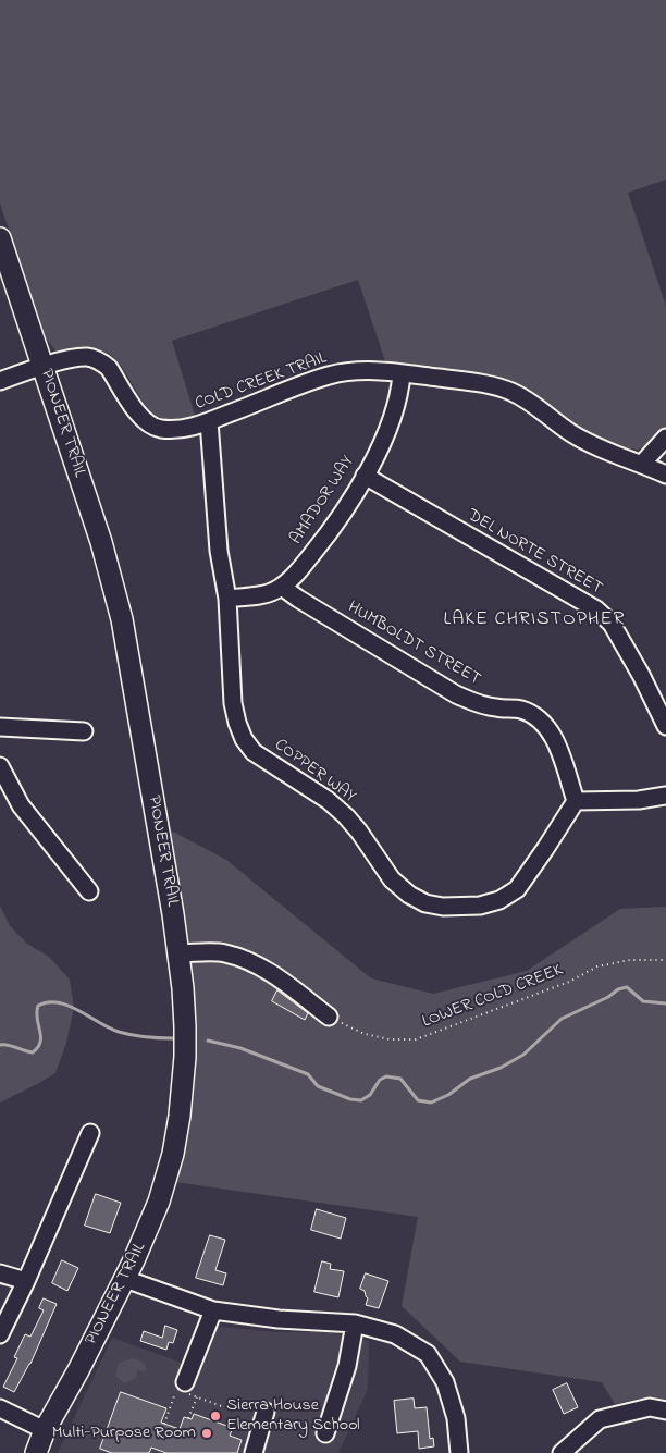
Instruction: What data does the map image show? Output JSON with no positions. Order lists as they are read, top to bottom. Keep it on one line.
{"streets":{"main road":["PIONEER TRAIL"],"street":["COLD CREEK TRAIL","AMADOR WAY","DEL NORTE STREET","HUMBOLDT STREET","COPPER WAY"],"path":["LOWER COLD CREEK"]},"crossings":[["COLD CREEK TRAIL","PIONEER TRAIL"],["COLD CREEK TRAIL","AMADOR WAY"],["COLD CREEK TRAIL","COPPER WAY"],["AMADOR WAY","DEL NORTE STREET"],["AMADOR WAY","HUMBOLDT STREET"],["AMADOR WAY","COPPER WAY"],["HUMBOLDT STREET","COPPER WAY"]],"districts":["LAKE CHRISTOPHER"],"places":["Sierra House Elementary School","Multi-Purpose Room"]}
